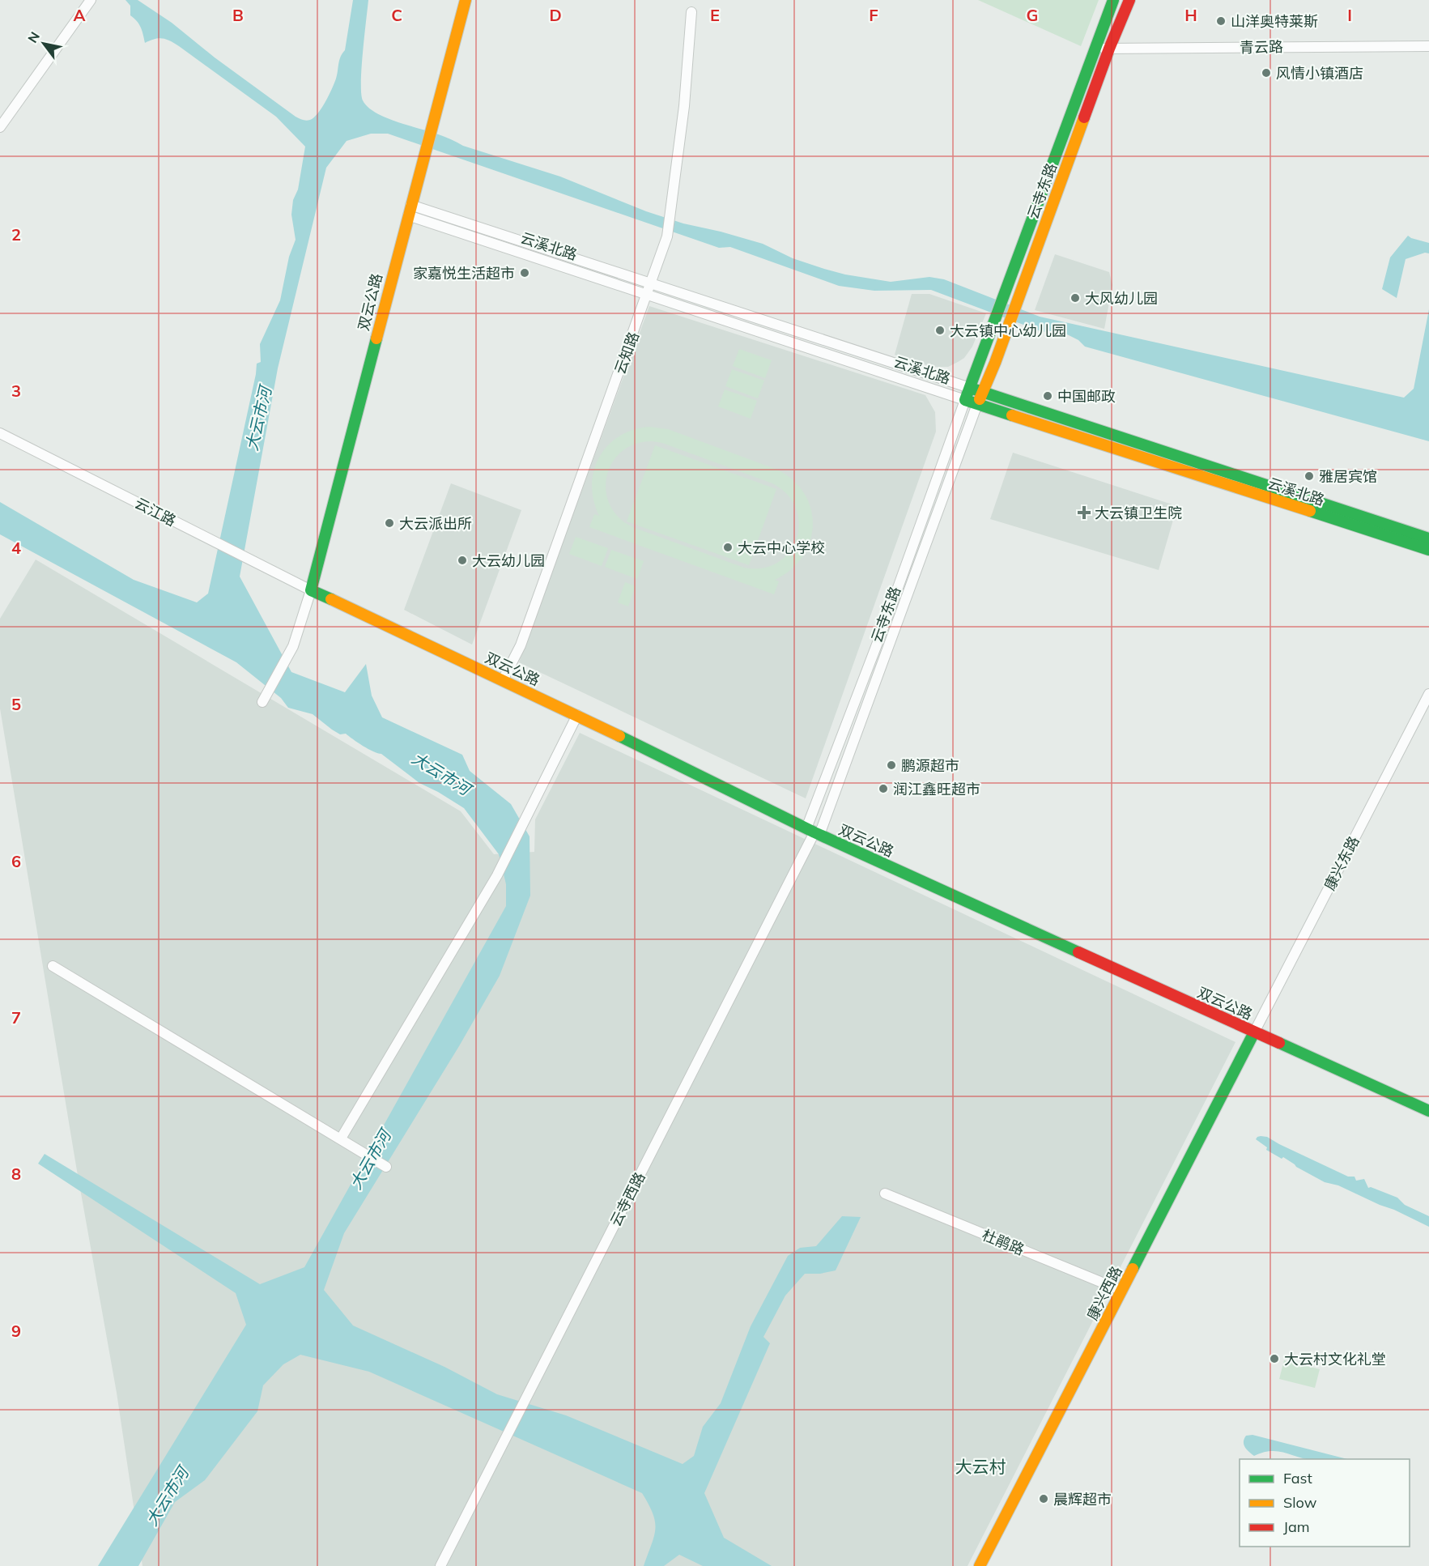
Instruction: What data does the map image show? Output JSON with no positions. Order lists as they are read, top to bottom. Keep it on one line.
{"streets":{"street":["青云路","云寺东路","云溪北路","双云公路","云知路","云江路","康兴东路","云寺西路","杜鹃路","康兴西路"]},"crossings":[["青云路","云寺东路"],["云寺东路","云溪北路"],["云寺东路","双云公路"],["云寺东路","云寺西路"],["云溪北路","双云公路"],["云溪北路","云知路"],["双云公路","云知路"],["双云公路","云江路"],["双云公路","康兴东路"],["双云公路","云寺西路"],["双云公路","康兴西路"],["康兴东路","康兴西路"],["杜鹃路","康兴西路"]],"districts":["大云村"],"water":["大云市河"],"places":{"other":["山洋奥特莱斯","风情小镇酒店","家嘉悦生活超市","大风幼儿园","大云镇中心幼儿园","中国邮政","雅居宾馆","大云派出所","大云中心学校","大云幼儿园","鹏源超市","润江鑫旺超市","大云村文化礼堂","晨辉超市"],"health":["大云镇卫生院"]},"legend":["Fast","Slow","Jam"],"north":"top left","grid":{"columns":["A","B","C","D","E","F","G","H","I"],"rows":["2","3","4","5","6","7","8","9"]}}
